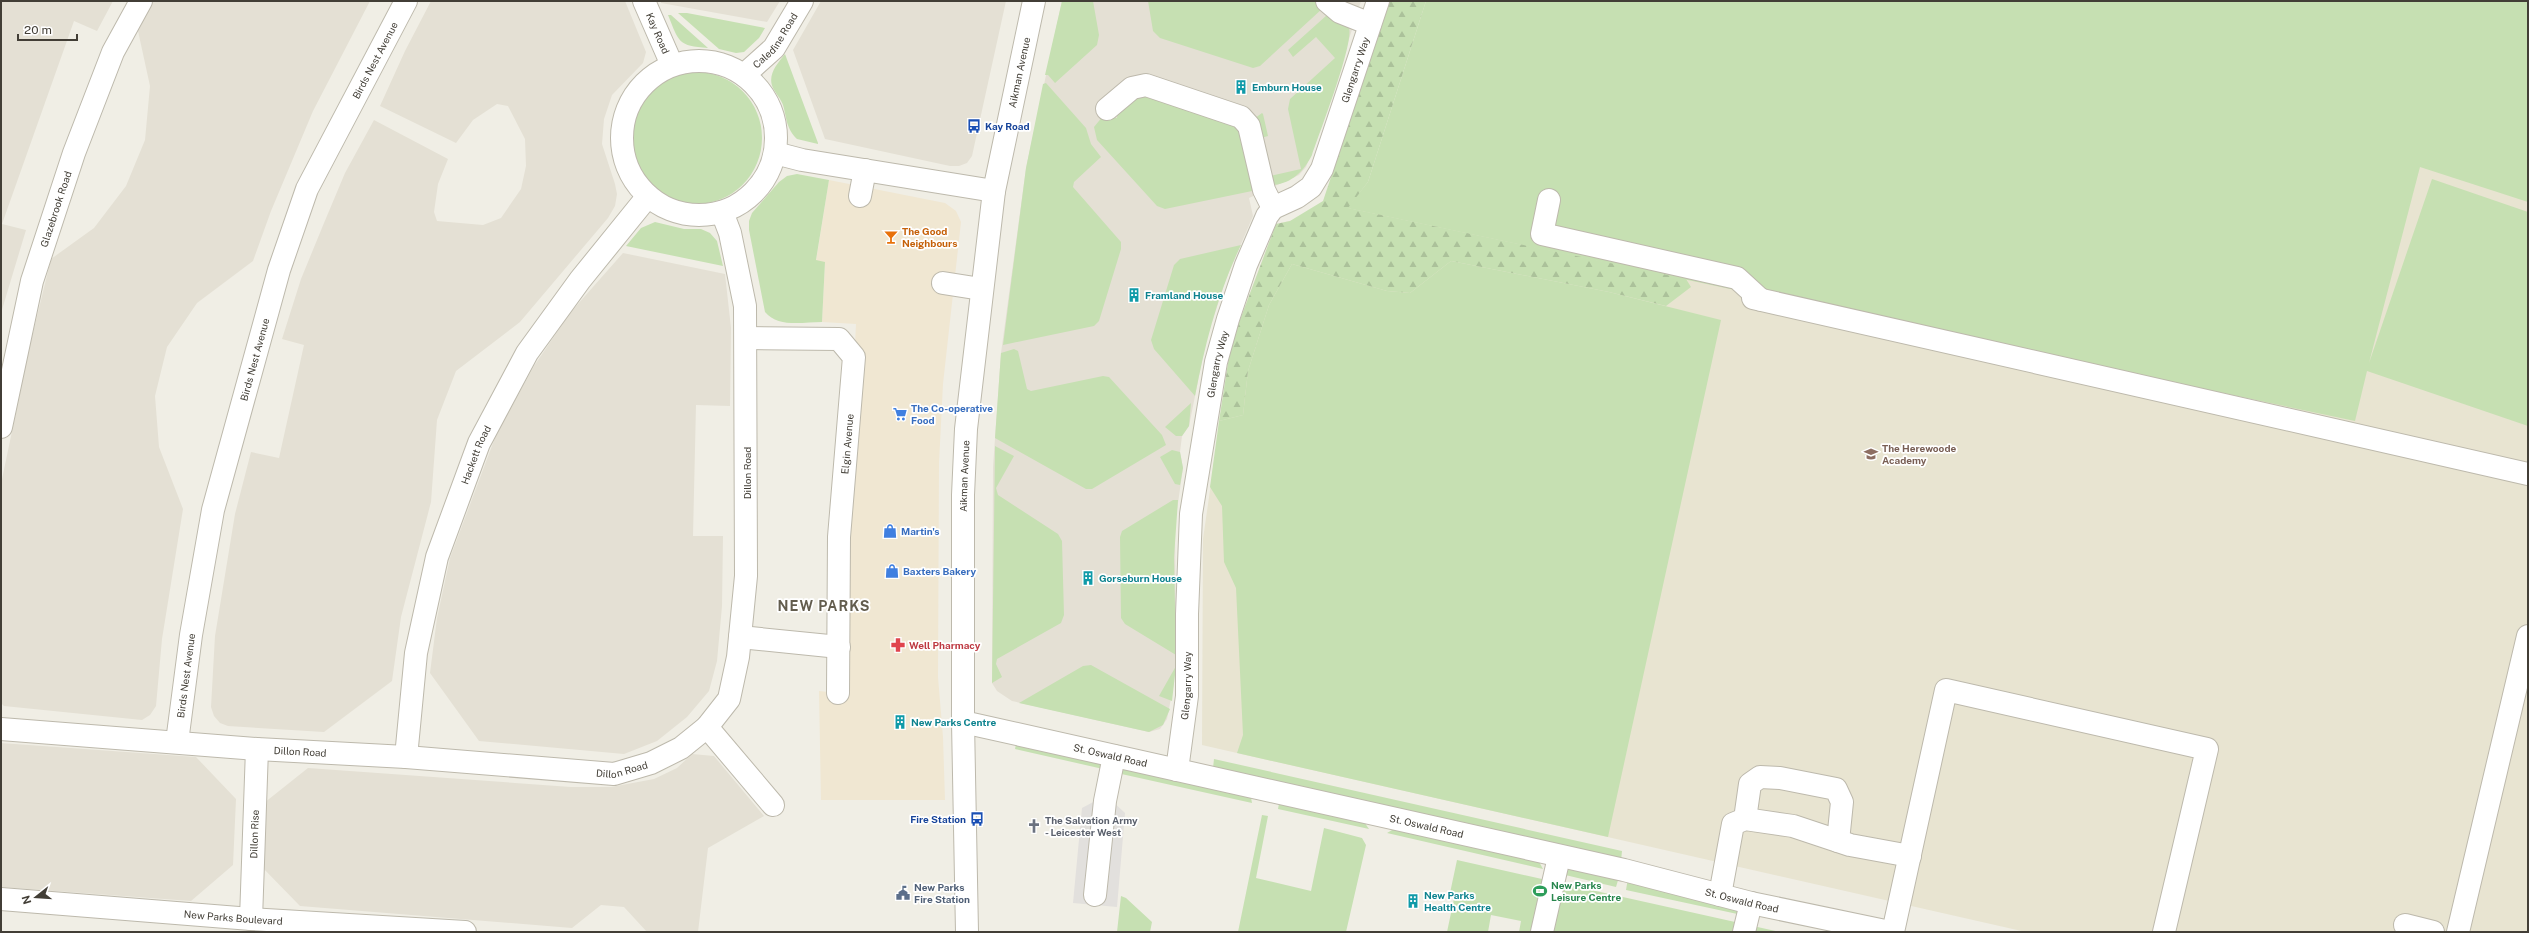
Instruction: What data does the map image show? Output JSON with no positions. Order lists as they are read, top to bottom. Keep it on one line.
{"streets":{"street":["Kay Road","Caledine Road","Birds Nest Avenue","Glengarry Way","Aikman Avenue","Glazebrook Road","Elgin Avenue","Hackett Road","Dillon Road","St. Oswald Road","Dillon Rise","New Parks Boulevard"]},"crossings":[["Kay Road","Caledine Road"],["Kay Road","Hackett Road"],["Kay Road","Dillon Road"],["Birds Nest Avenue","Dillon Road"],["Glengarry Way","St. Oswald Road"],["Aikman Avenue","St. Oswald Road"],["Elgin Avenue","Dillon Road"],["Hackett Road","Dillon Road"],["Dillon Road","Dillon Rise"],["Dillon Rise","New Parks Boulevard"]],"districts":["NEW PARKS"],"places":{"building":["Emburn House","Framland House","Gorseburn House","New Parks Centre","New Parks Health Centre"],"bus stop":["Kay Road","Fire Station"],"bar":["The Good Neighbours"],"supermarket":["The Co-operative Food"],"school or university":["The Herewoode Academy"],"shop":["Martin's","Baxters Bakery"],"pharmacy":["Well Pharmacy"],"church":["The Salvation Army - Leicester West"],"sports":["New Parks Leisure Centre"],"public building":["New Parks Fire Station"]},"scale_bar":"20 m","north":"left"}
